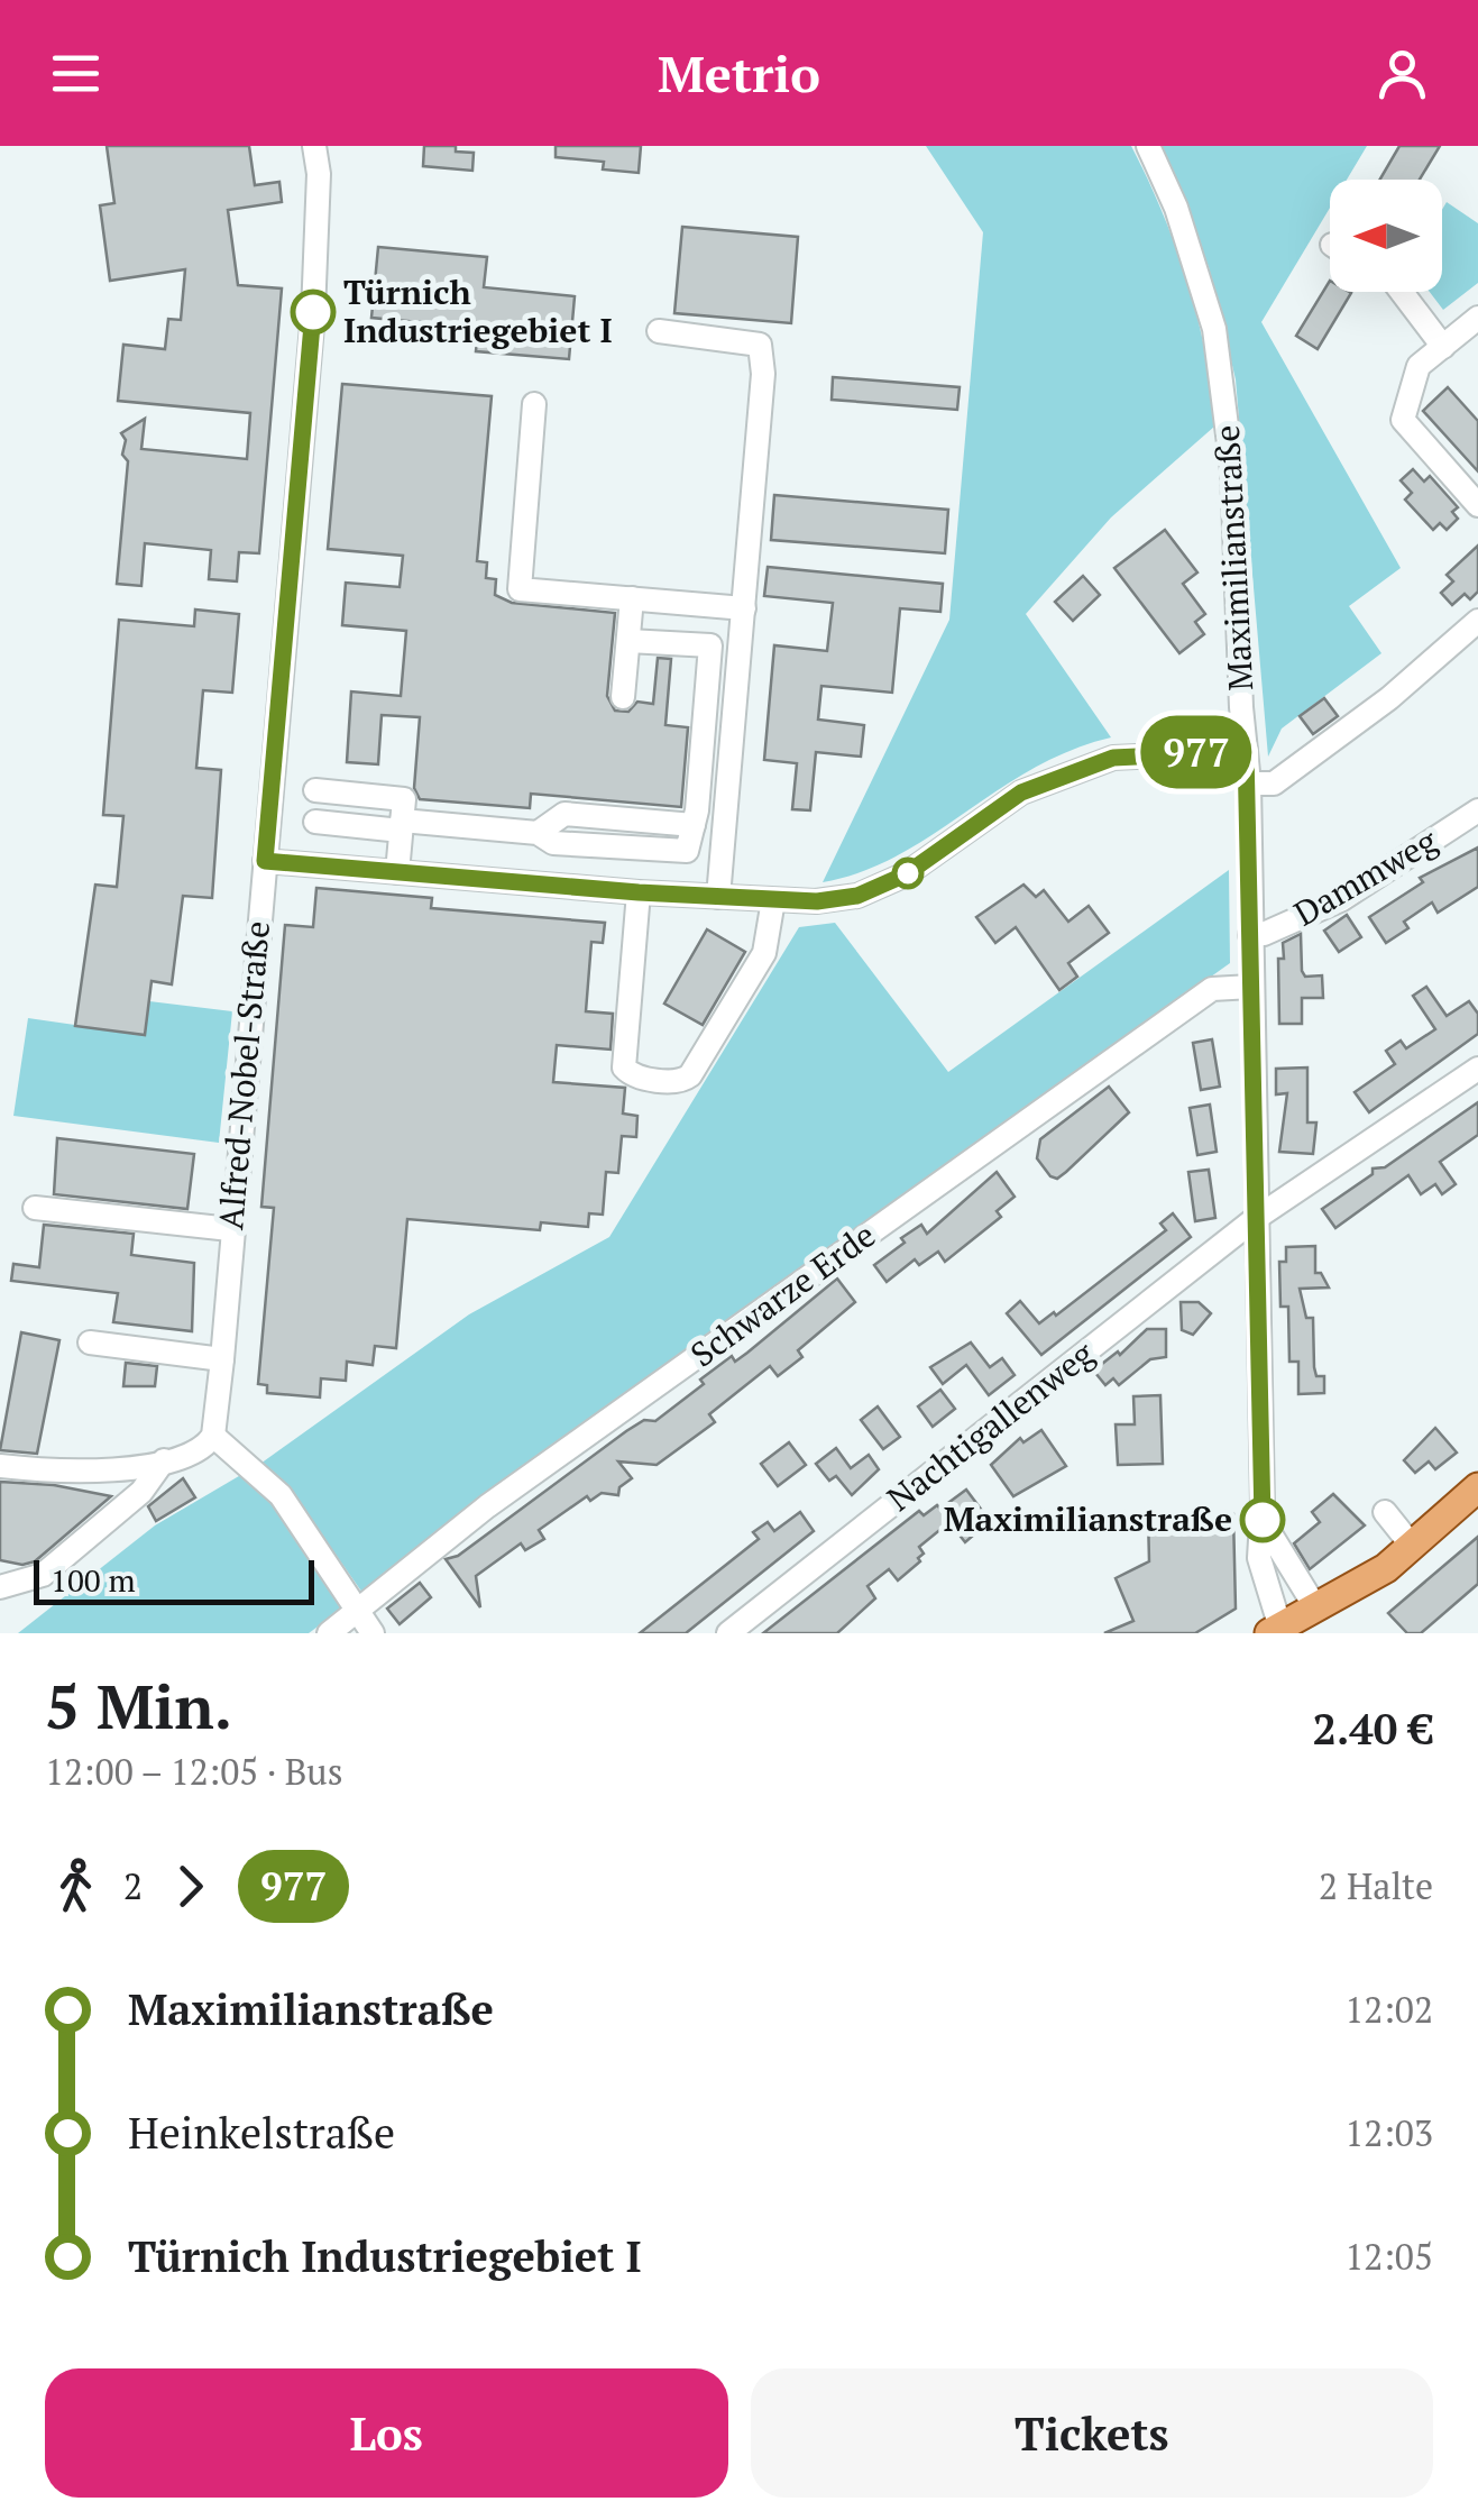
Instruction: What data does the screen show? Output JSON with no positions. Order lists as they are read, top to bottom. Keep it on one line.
{"streets":{"street":["Maximilianstraße","Dammweg","Alfred-Nobel-Straße","Schwarze Erde","Nachtigallenweg"]},"crossings":[["Maximilianstraße","Dammweg"],["Maximilianstraße","Schwarze Erde"],["Maximilianstraße","Nachtigallenweg"]],"places":["Türnich Industriegebiet I","Maximilianstraße"],"lines":["bus line 977"],"scale_bar":"100 m","north":"left","page":{"header":"Metrio","on_map":"977","scale":"100 m","heading":["5 Min.","12:00 – 12:05 · Bus","2.40 €"],"legs":["2","977","2 Halte"],"list":[{"name":"Maximilianstraße","value":"12:02"},{"name":"Heinkelstraße","value":"12:03"},{"name":"Türnich Industriegebiet I","value":"12:05"}],"buttons":["Los","Tickets"]}}
